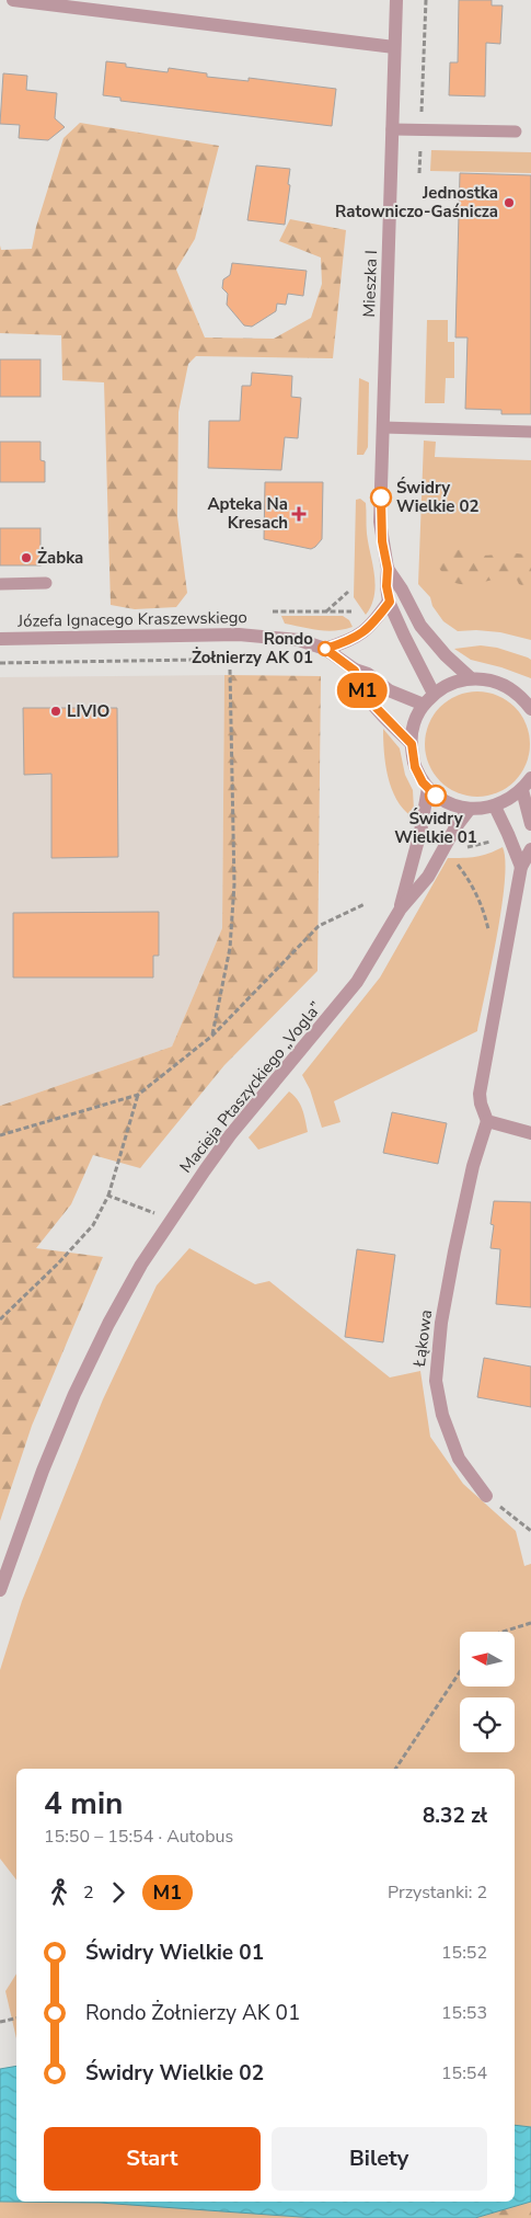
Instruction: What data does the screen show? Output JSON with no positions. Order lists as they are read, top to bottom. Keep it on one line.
{"streets":{"street":["Mieszka I","Józefa Ignacego Kraszewskiego","Macieja Ptaszyckiego „Vogla”","Łąkowa"]},"places":{"other":["Jednostka Ratowniczo-Gaśnicza","Świdry Wielkie 02","Żabka","Rondo Żołnierzy AK 01","LIVIO","Świdry Wielkie 01"],"health":["Apteka Na Kresach"]},"lines":["bus line M1"],"north":"left","page":{"on_map":"M1","heading":["4 min","15:50 – 15:54 · Autobus","8.32 zł"],"legs":["2","M1","Przystanki: 2"],"list":[{"name":"Świdry Wielkie 01","value":"15:52"},{"name":"Rondo Żołnierzy AK 01","value":"15:53"},{"name":"Świdry Wielkie 02","value":"15:54"}],"buttons":["Start","Bilety"]}}
